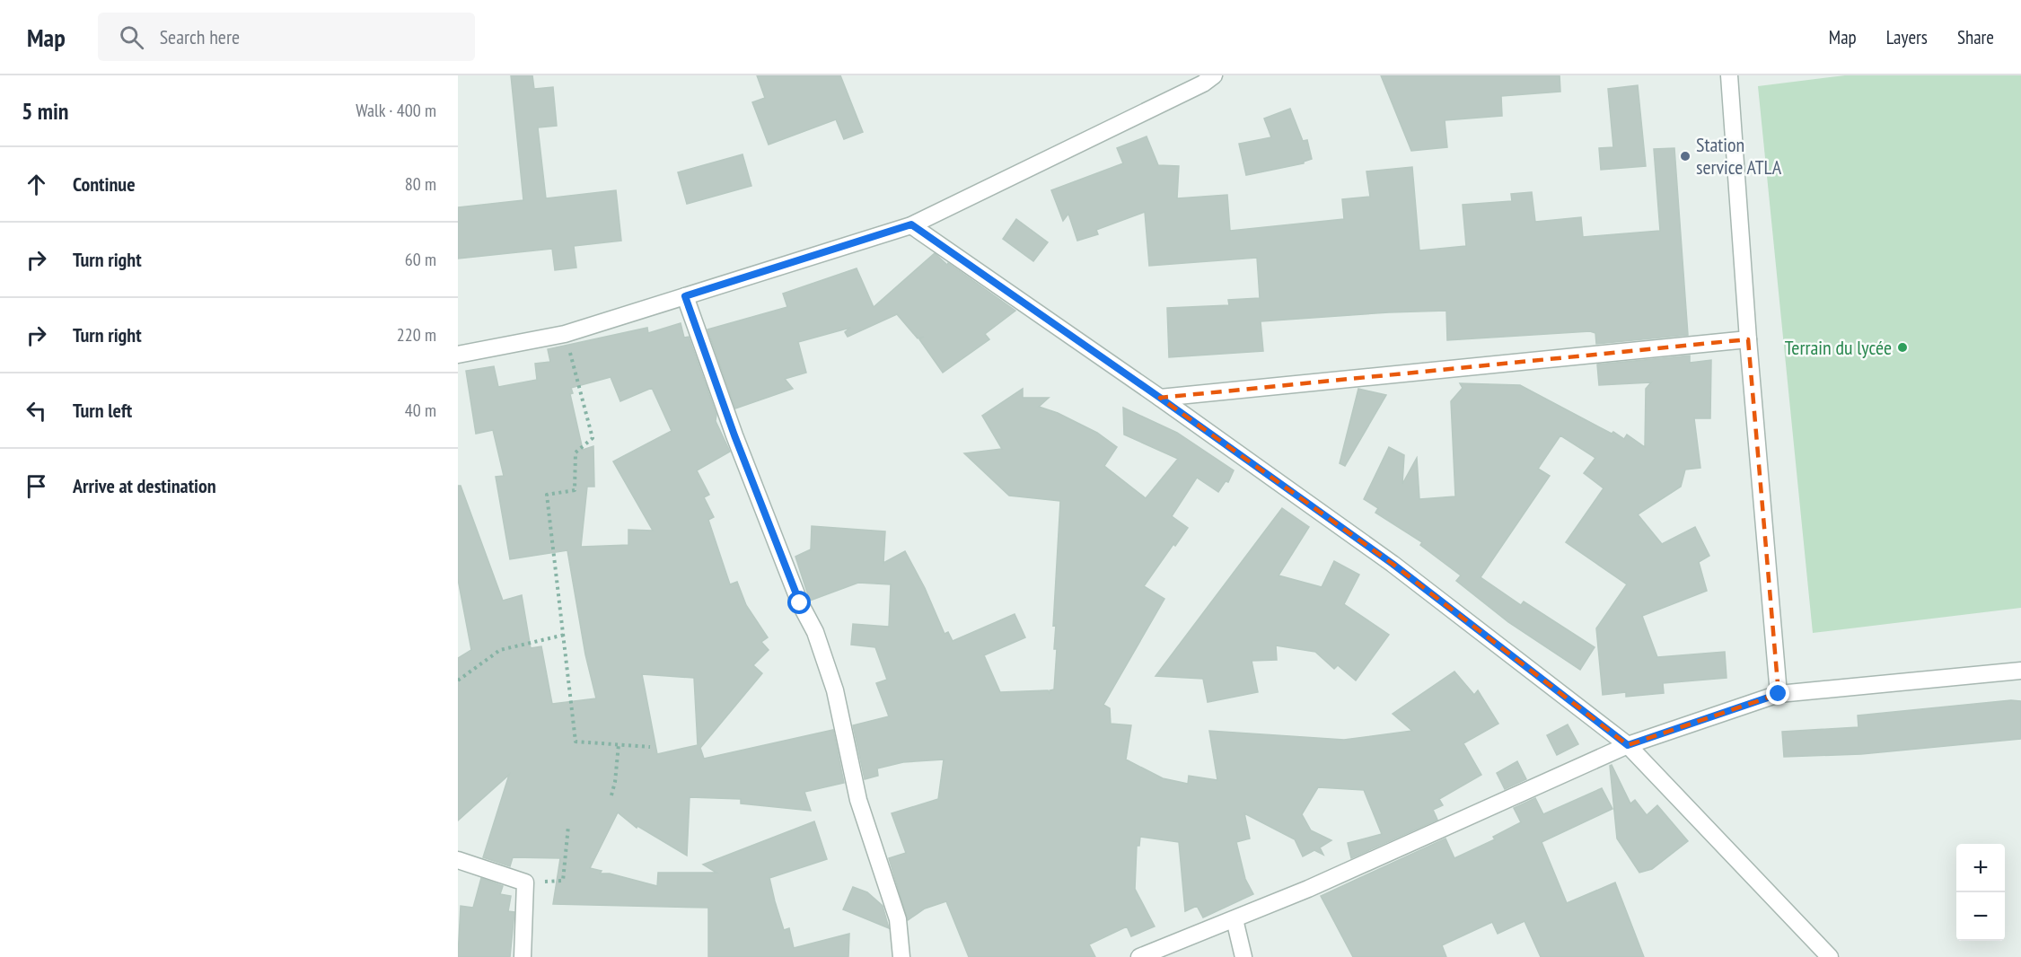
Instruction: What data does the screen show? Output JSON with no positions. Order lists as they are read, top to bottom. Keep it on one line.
{"places":["Station service ATLA","Terrain du lycée"],"page":{"header":"Map","search":"Search here","nav":["Map","Layers","Share"],"heading":["5 min","Walk · 400 m"],"list":[["Continue","80 m"],["Turn right","60 m"],["Turn right","220 m"],["Turn left","40 m"],"Arrive at destination"],"map_buttons":["+","−"]}}
